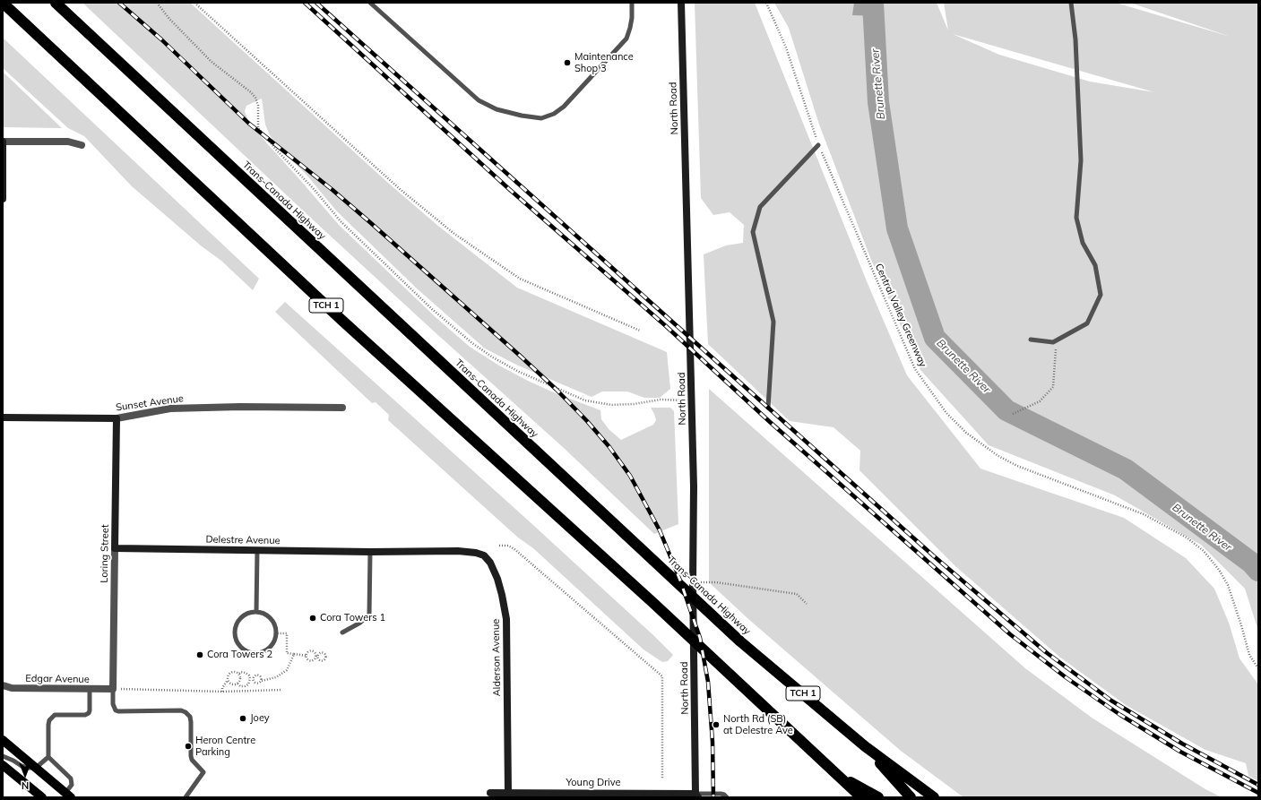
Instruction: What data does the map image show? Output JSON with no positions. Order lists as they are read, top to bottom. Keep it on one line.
{"streets":{"highway":["Trans-Canada Highway","TCH 1"],"street":["North Road","Sunset Avenue","Delestre Avenue","Loring Street","Alderson Avenue","Edgar Avenue","Young Drive"],"path":["Central Valley Greenway"]},"crossings":[["North Road","Young Drive"],["Sunset Avenue","Loring Street"],["Delestre Avenue","Loring Street"],["Delestre Avenue","Alderson Avenue"],["Loring Street","Edgar Avenue"],["Alderson Avenue","Young Drive"]],"water":["Brunette River"],"places":["Maintenance Shop 3","Cora Towers 1","Cora Towers 2","Joey","North Rd (SB) at Delestre Ave","Heron Centre Parking"],"north":"bottom"}
